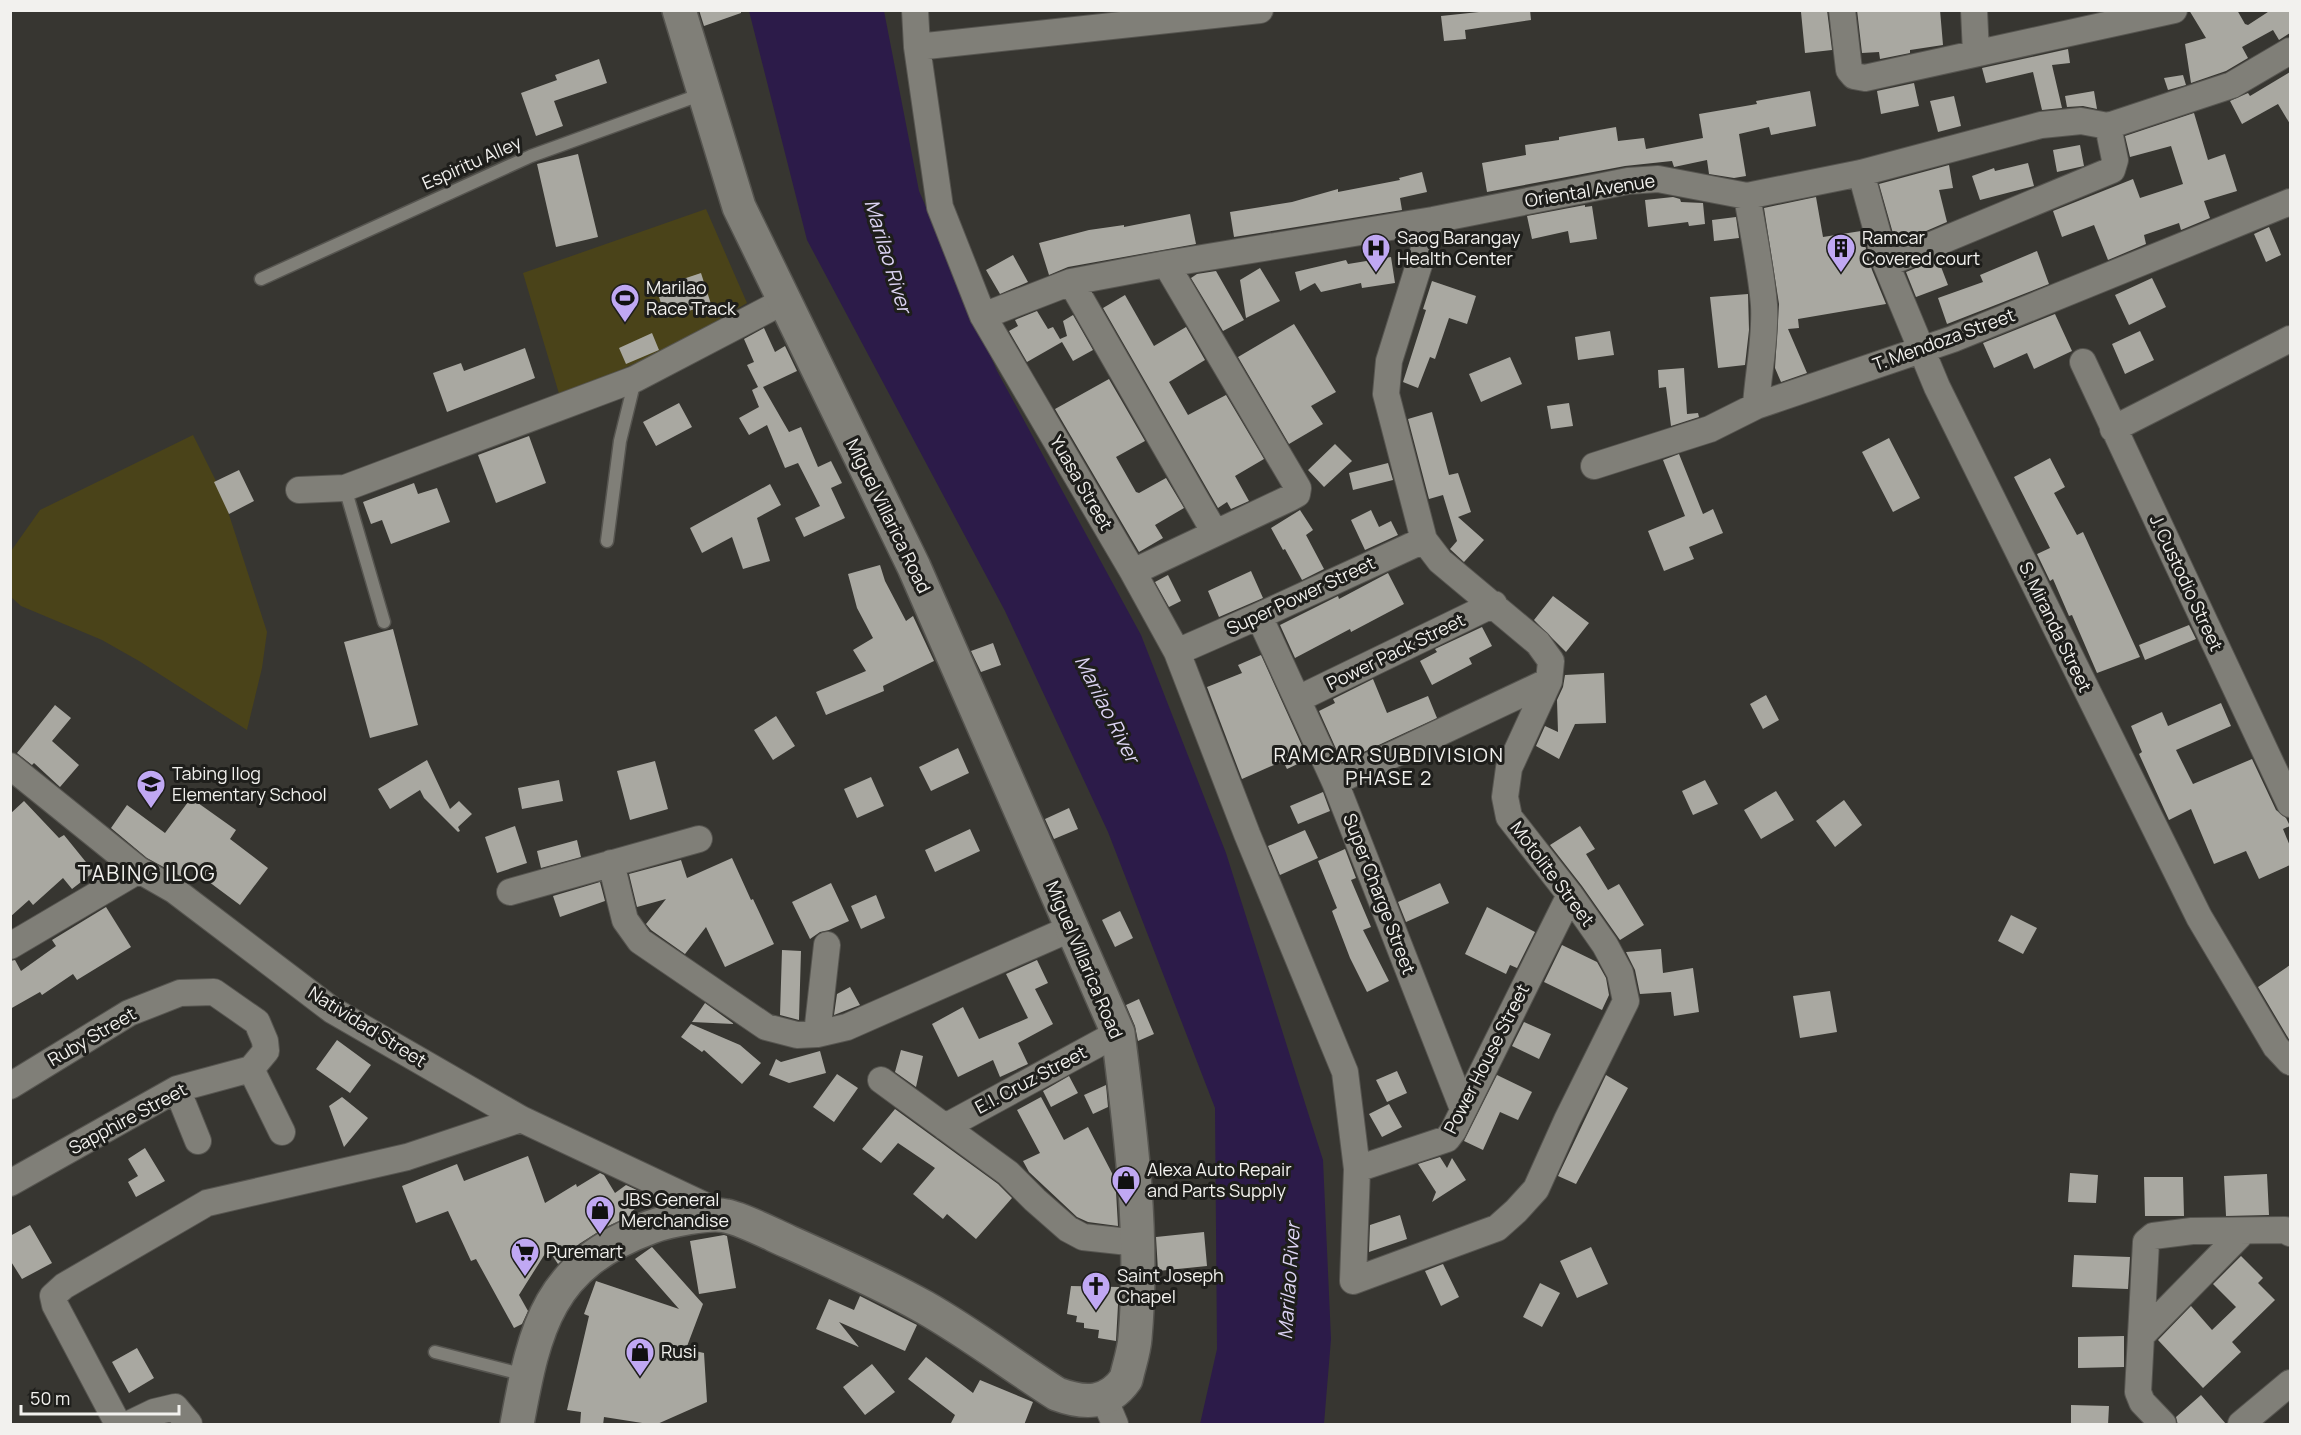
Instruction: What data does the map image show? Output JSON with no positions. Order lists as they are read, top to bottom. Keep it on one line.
{"streets":{"main road":["Miguel Villarica Road"],"street":["Oriental Avenue","T. Mendoza Street","Yuasa Street","J. Custodio Street","Super Power Street","S. Miranda Street","Power Pack Street","Motolite Street","Super Charge Street","Natividad Street","Ruby Street","Power House Street","E.I. Cruz Street","Sapphire Street"],"lane":["Espiritu Alley"]},"crossings":[["Espiritu Alley","Miguel Villarica Road"],["Oriental Avenue","Yuasa Street"],["Oriental Avenue","S. Miranda Street"],["T. Mendoza Street","S. Miranda Street"],["Yuasa Street","Super Power Street"],["Yuasa Street","Motolite Street"],["Yuasa Street","Power House Street"],["Miguel Villarica Road","Natividad Street"],["Miguel Villarica Road","E.I. Cruz Street"],["Super Power Street","Super Charge Street"],["Power Pack Street","Super Charge Street"],["Motolite Street","Power House Street"],["Super Charge Street","Power House Street"],["Ruby Street","Sapphire Street"]],"districts":["RAMCAR SUBDIVISION PHASE 2","TABING ILOG"],"water":["Marilao River"],"places":{"hospital":["Saog Barangay Health Center"],"building":["Ramcar Covered court"],"sports":["Marilao Race Track"],"school or university":["Tabing Ilog Elementary School"],"shop":["Alexa Auto Repair and Parts Supply","JBS General Merchandise","Rusi"],"supermarket":["Puremart"],"church":["Saint Joseph Chapel"]},"scale_bar":"50 m"}
